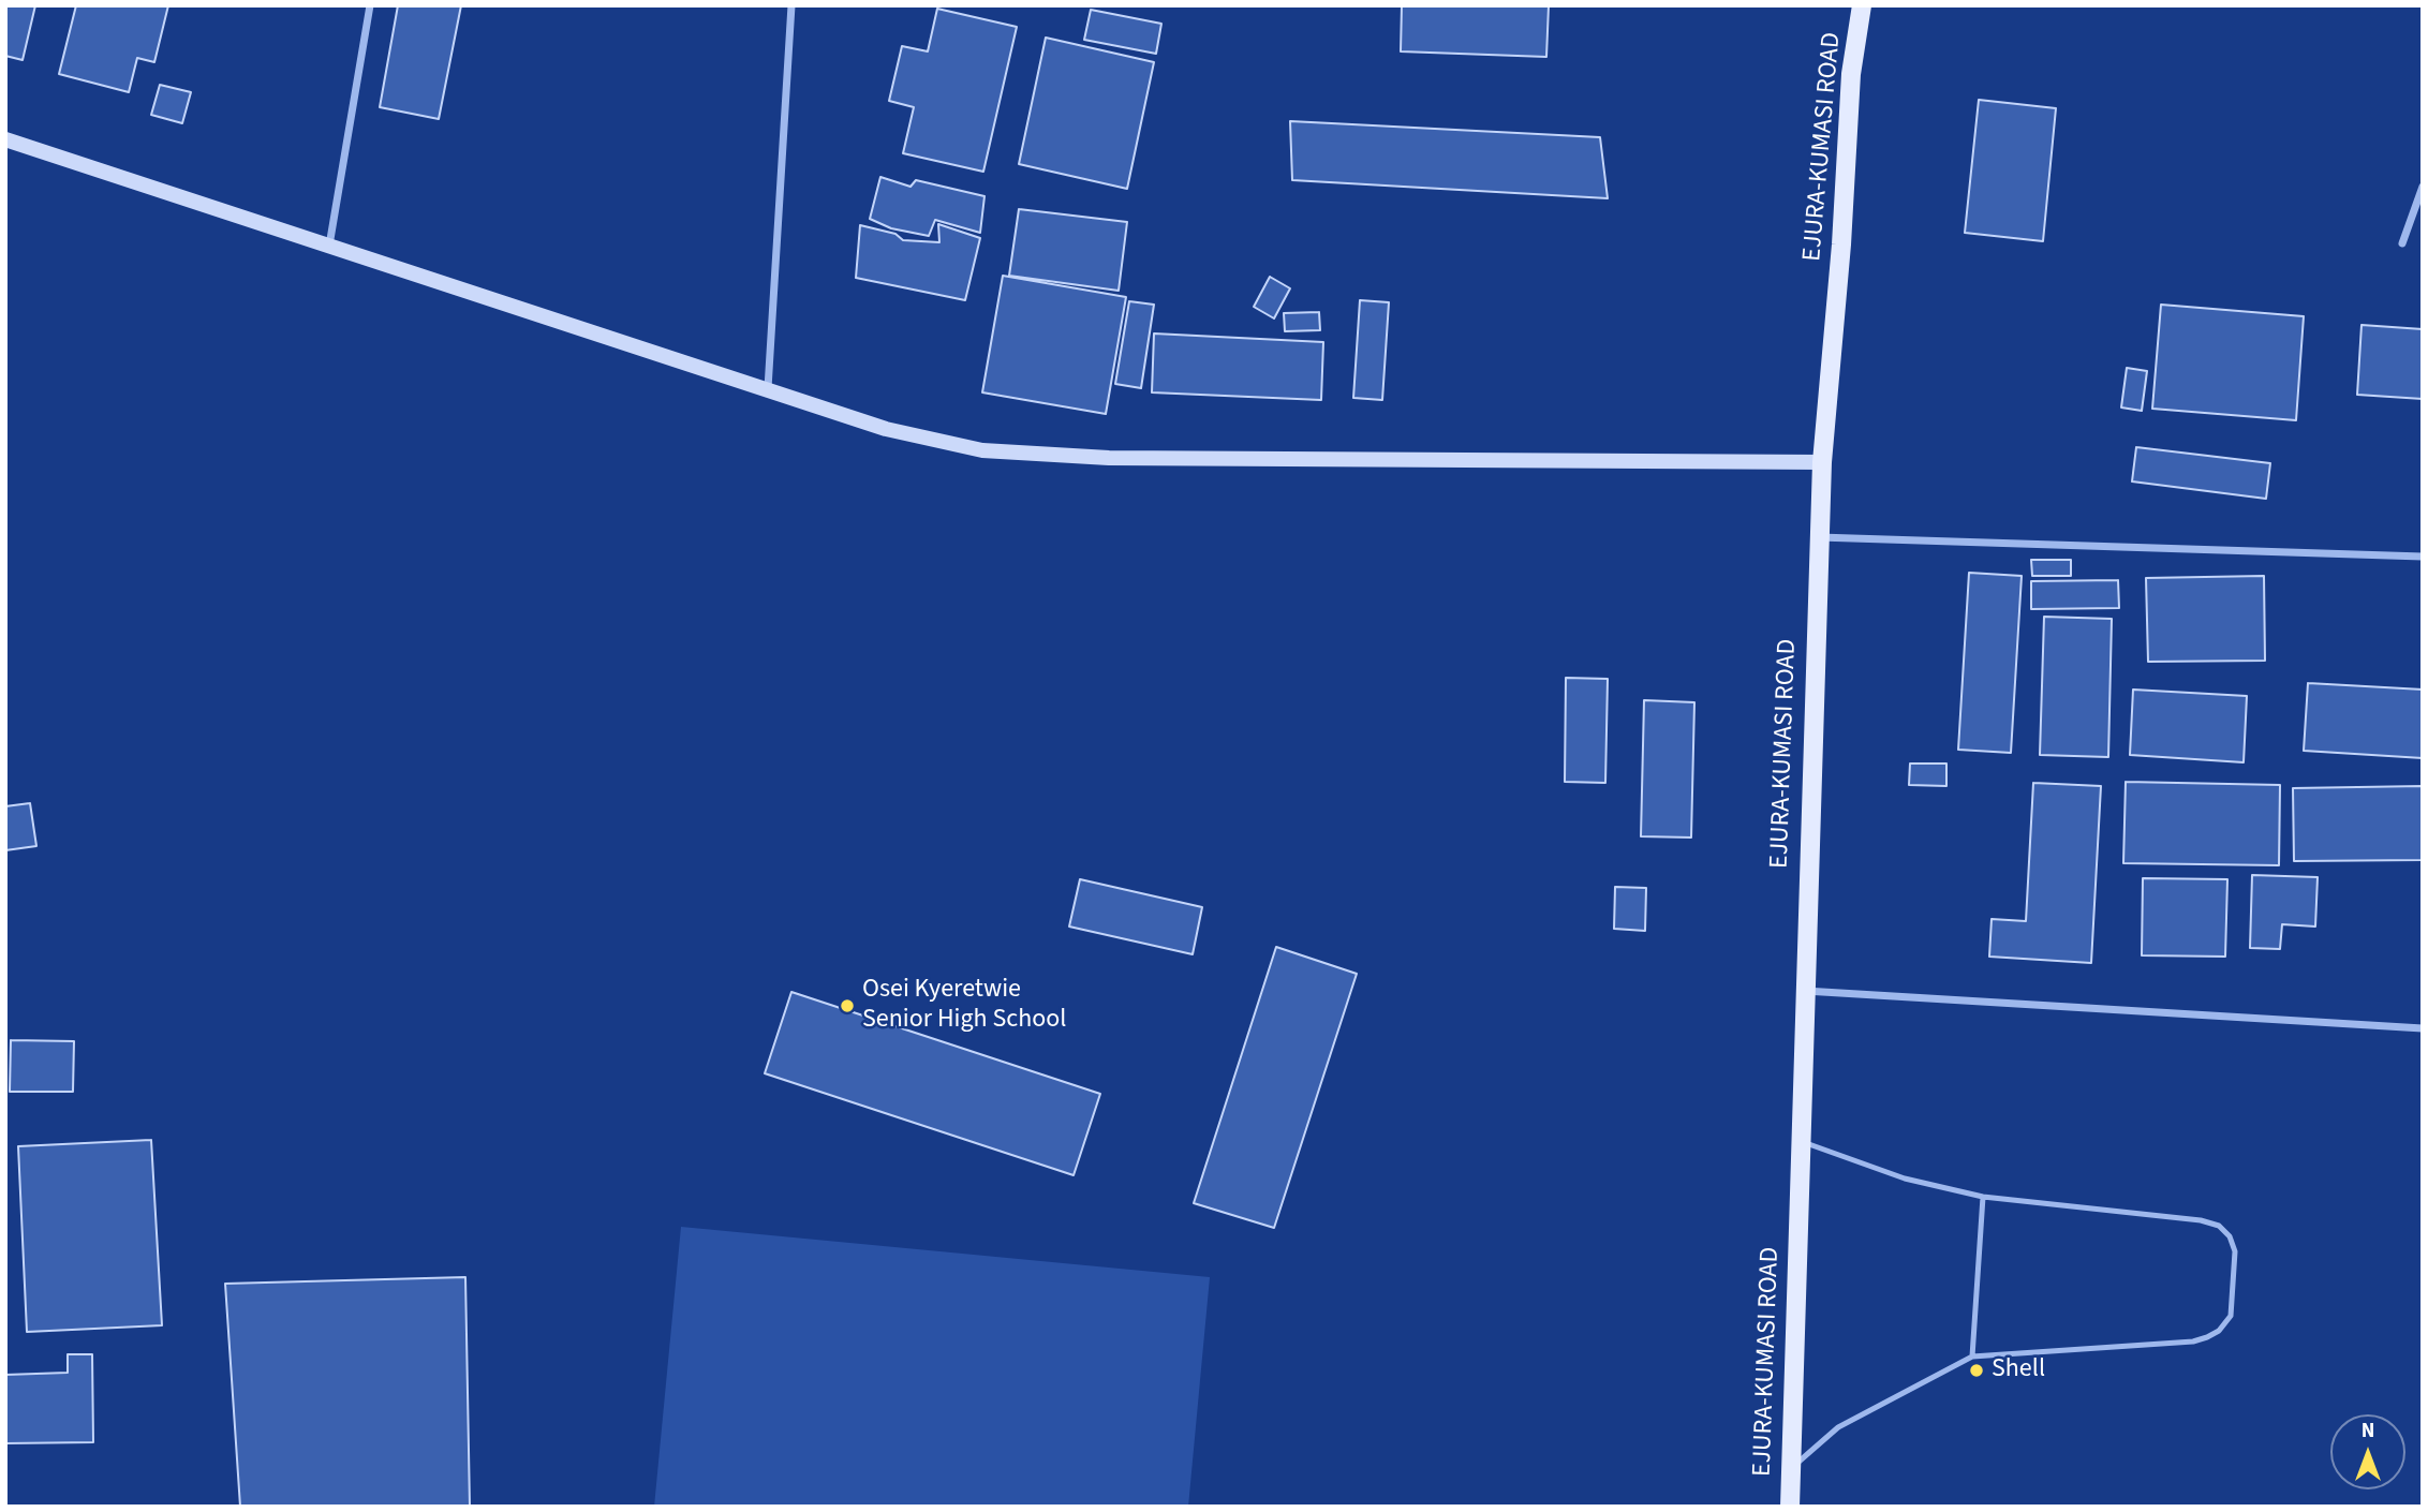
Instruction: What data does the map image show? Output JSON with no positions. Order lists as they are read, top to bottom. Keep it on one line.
{"streets":{"main road":["EJURA-KUMASI ROAD"]},"places":["Osei Kyeretwie Senior High School","Shell"],"north":"top"}
